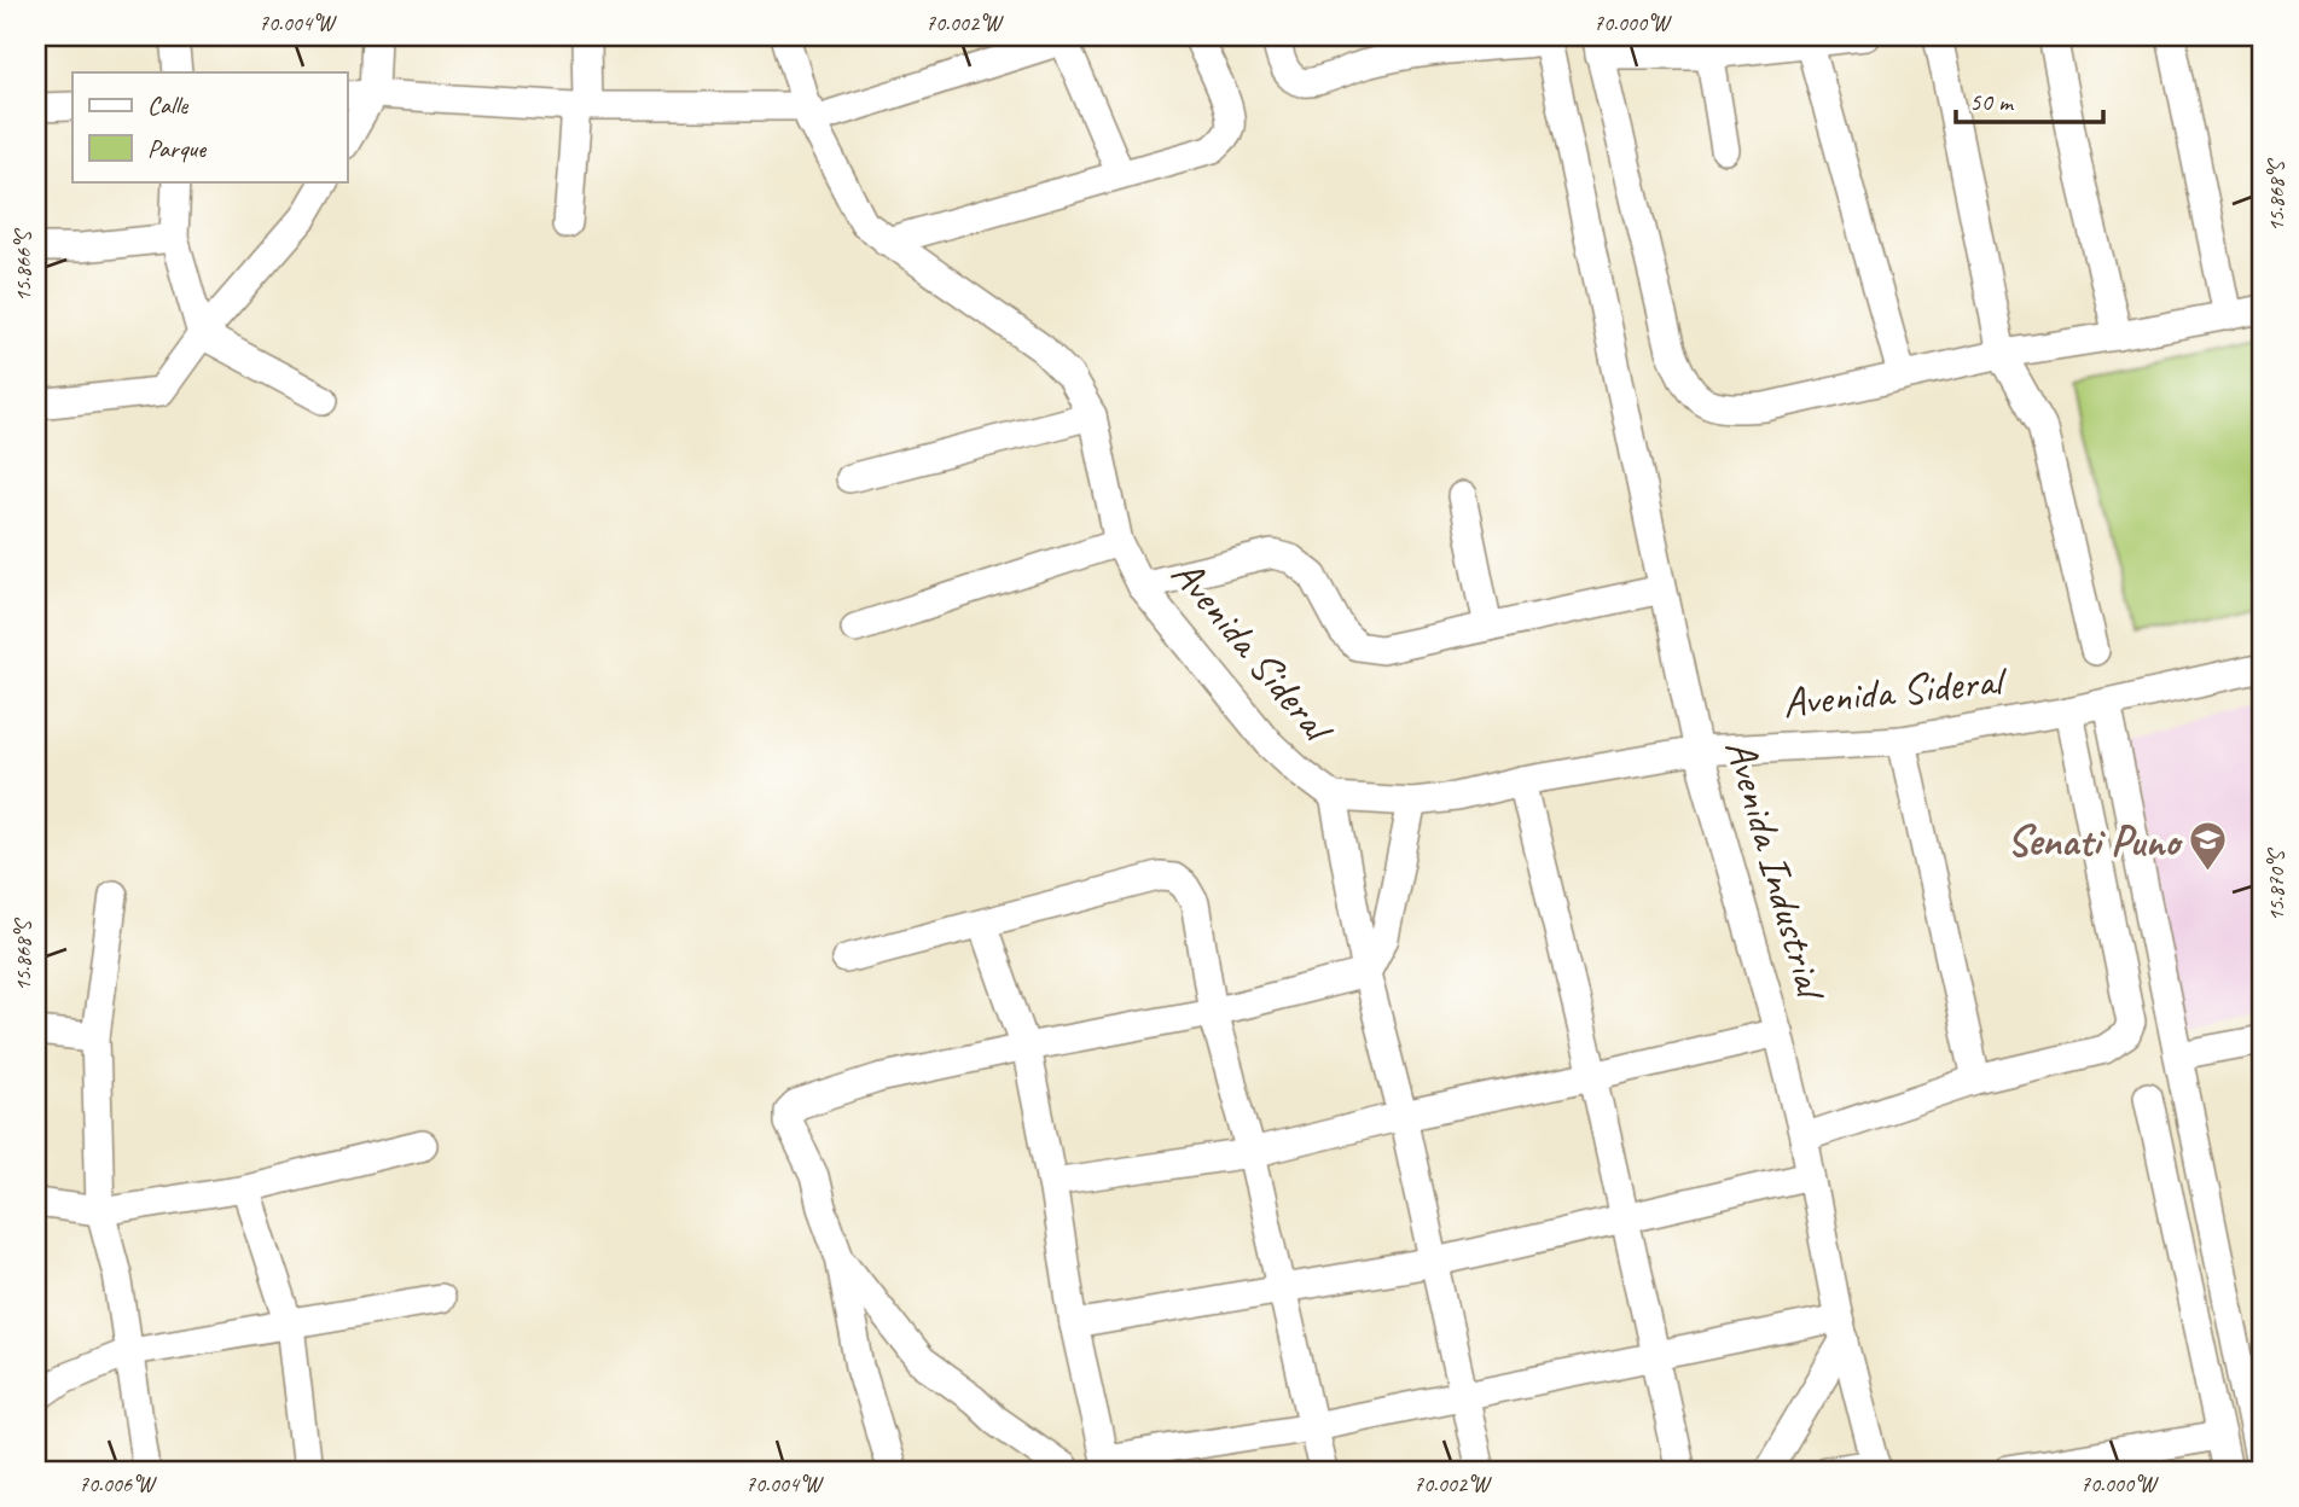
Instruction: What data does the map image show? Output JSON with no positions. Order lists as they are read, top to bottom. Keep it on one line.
{"streets":{"street":["Avenida Sideral","Avenida Industrial"]},"crossings":[["Avenida Sideral","Avenida Industrial"]],"places":{"school or university":["Senati Puno"]},"legend":["Calle","Parque"],"scale_bar":"50 m","coordinates":["70.004°W","70.002°W","70.000°W","15.868°S","15.866°S","15.870°S","70.006°W"]}
